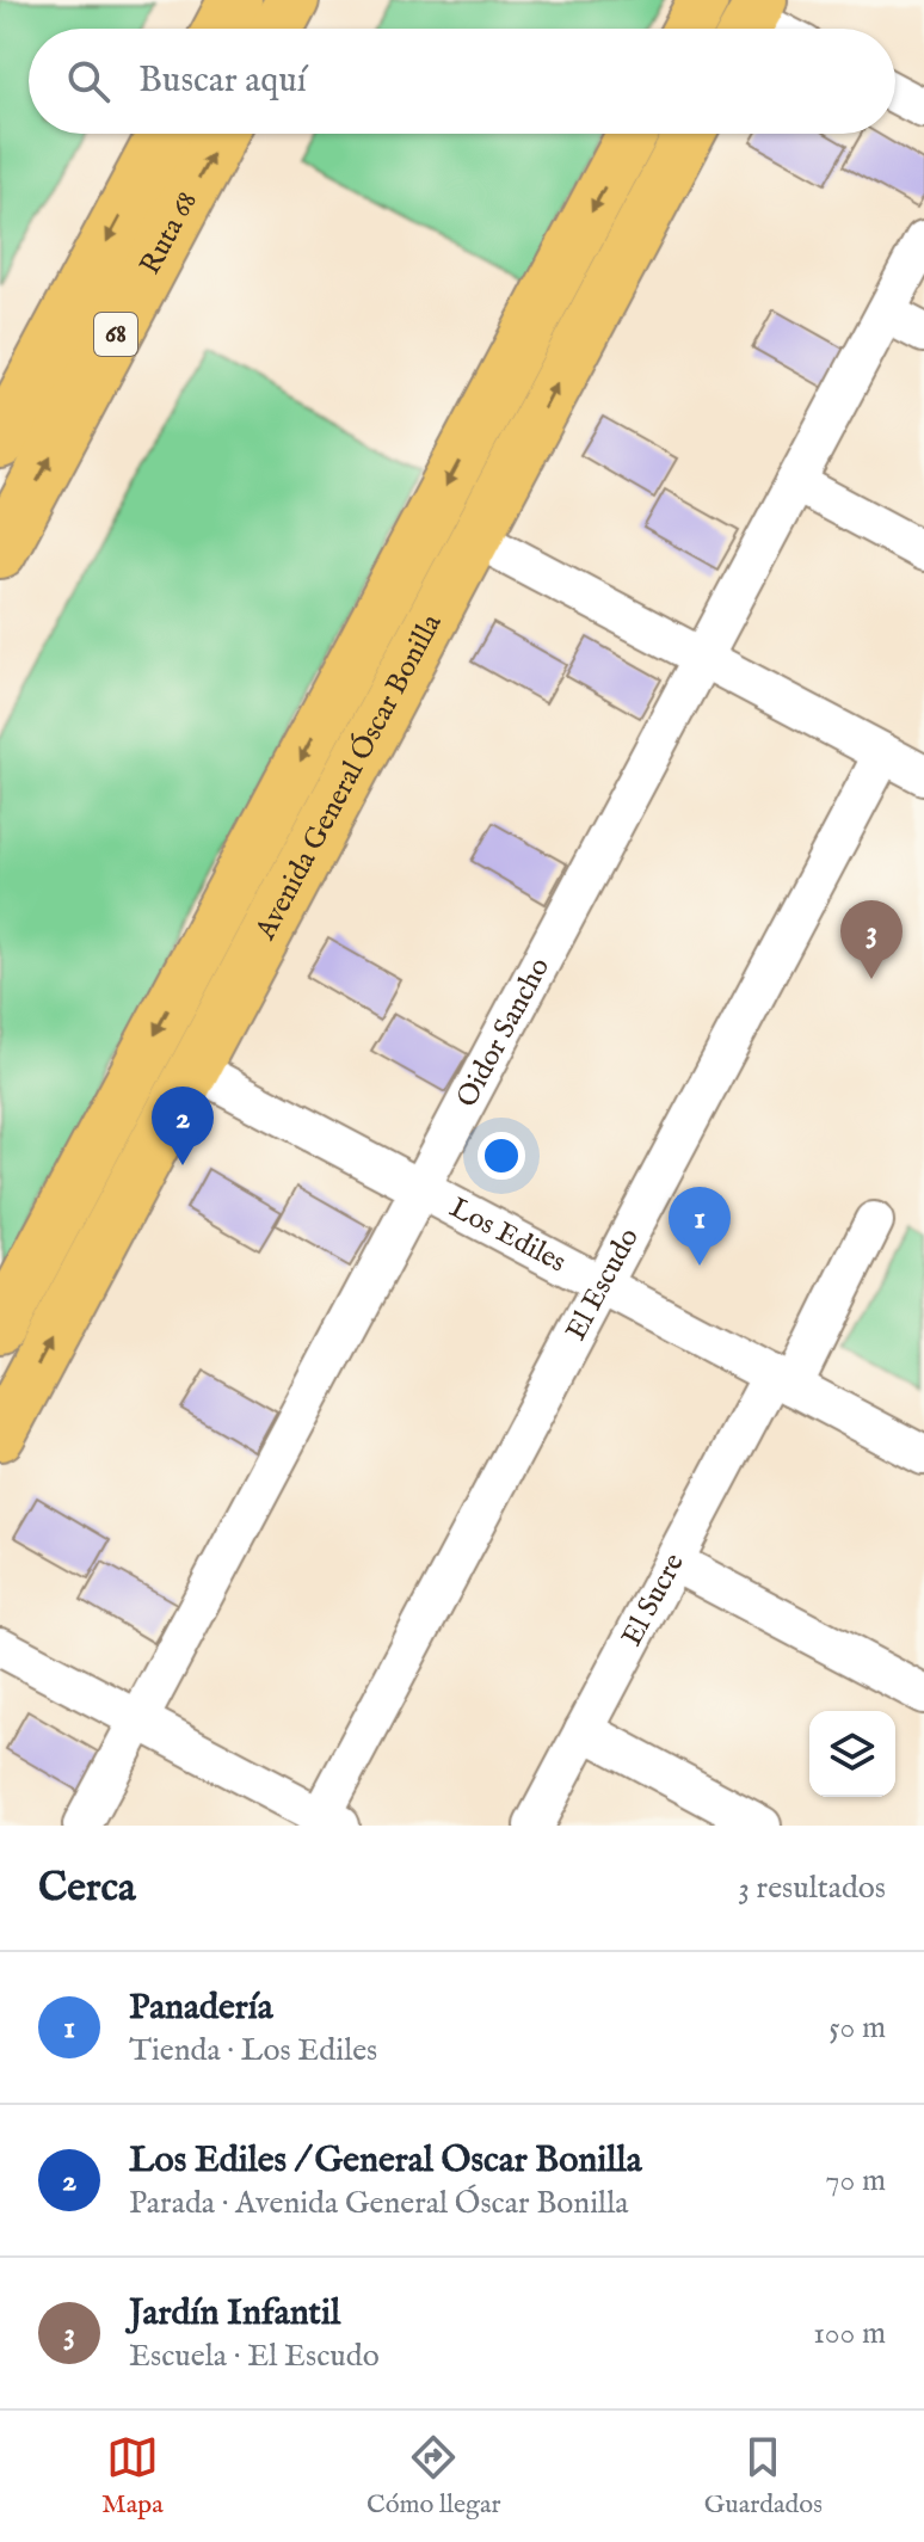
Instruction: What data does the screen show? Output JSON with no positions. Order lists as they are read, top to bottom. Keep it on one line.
{"streets":{"highway":["Ruta 68","68"],"main road":["Avenida General Óscar Bonilla"],"street":["Oidor Sancho","Los Ediles","El Escudo","El Sucre"]},"crossings":[["Avenida General Óscar Bonilla","Los Ediles"],["Oidor Sancho","Los Ediles"],["Los Ediles","El Escudo"],["Los Ediles","El Sucre"]],"page":{"search":"Buscar aquí","pins":["3","2","1"],"heading":["Cerca","3 resultados"],"list":[{"mark":"1","name":"Panadería","note":"Tienda · Los Ediles","value":"50 m"},{"mark":"2","name":"Los Ediles / General Oscar Bonilla","note":"Parada · Avenida General Óscar Bonilla","value":"70 m"},{"mark":"3","name":"Jardín Infantil","note":"Escuela · El Escudo","value":"100 m"}],"nav":["Mapa","Cómo llegar","Guardados"]}}
